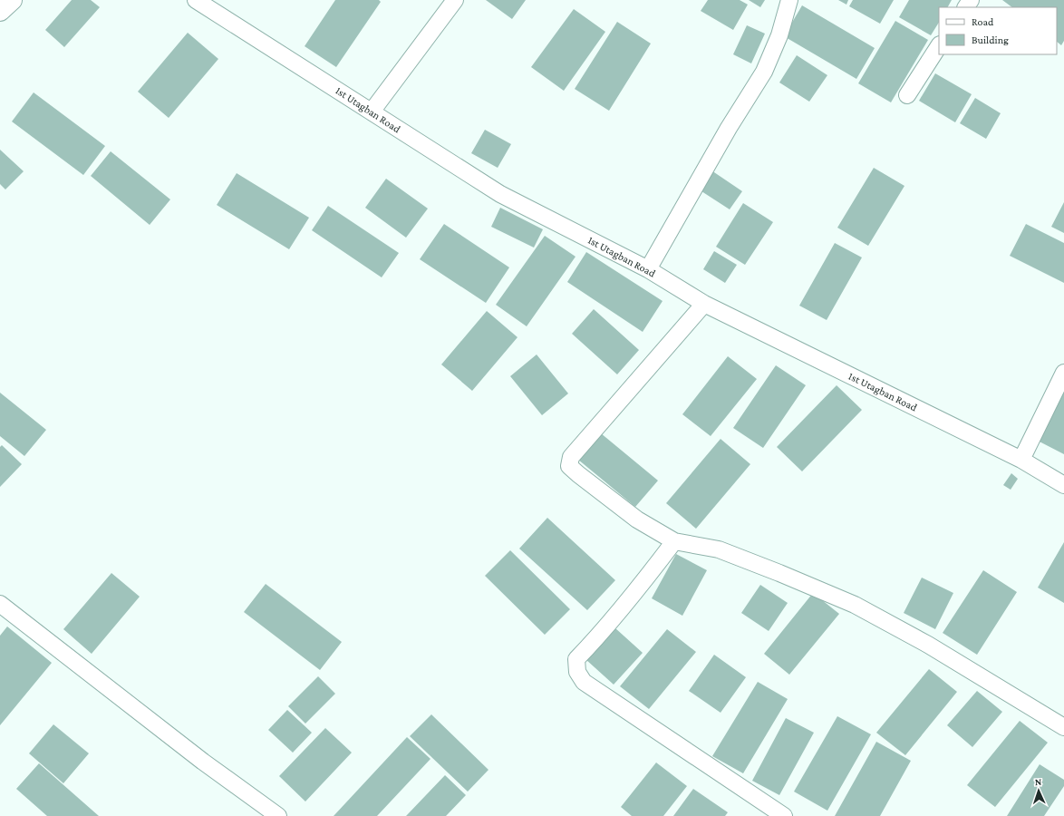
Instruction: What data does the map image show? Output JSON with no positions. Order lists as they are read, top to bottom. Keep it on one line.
{"streets":{"street":["1st Utagban Road"]},"legend":["Road","Building"],"north":"top"}
